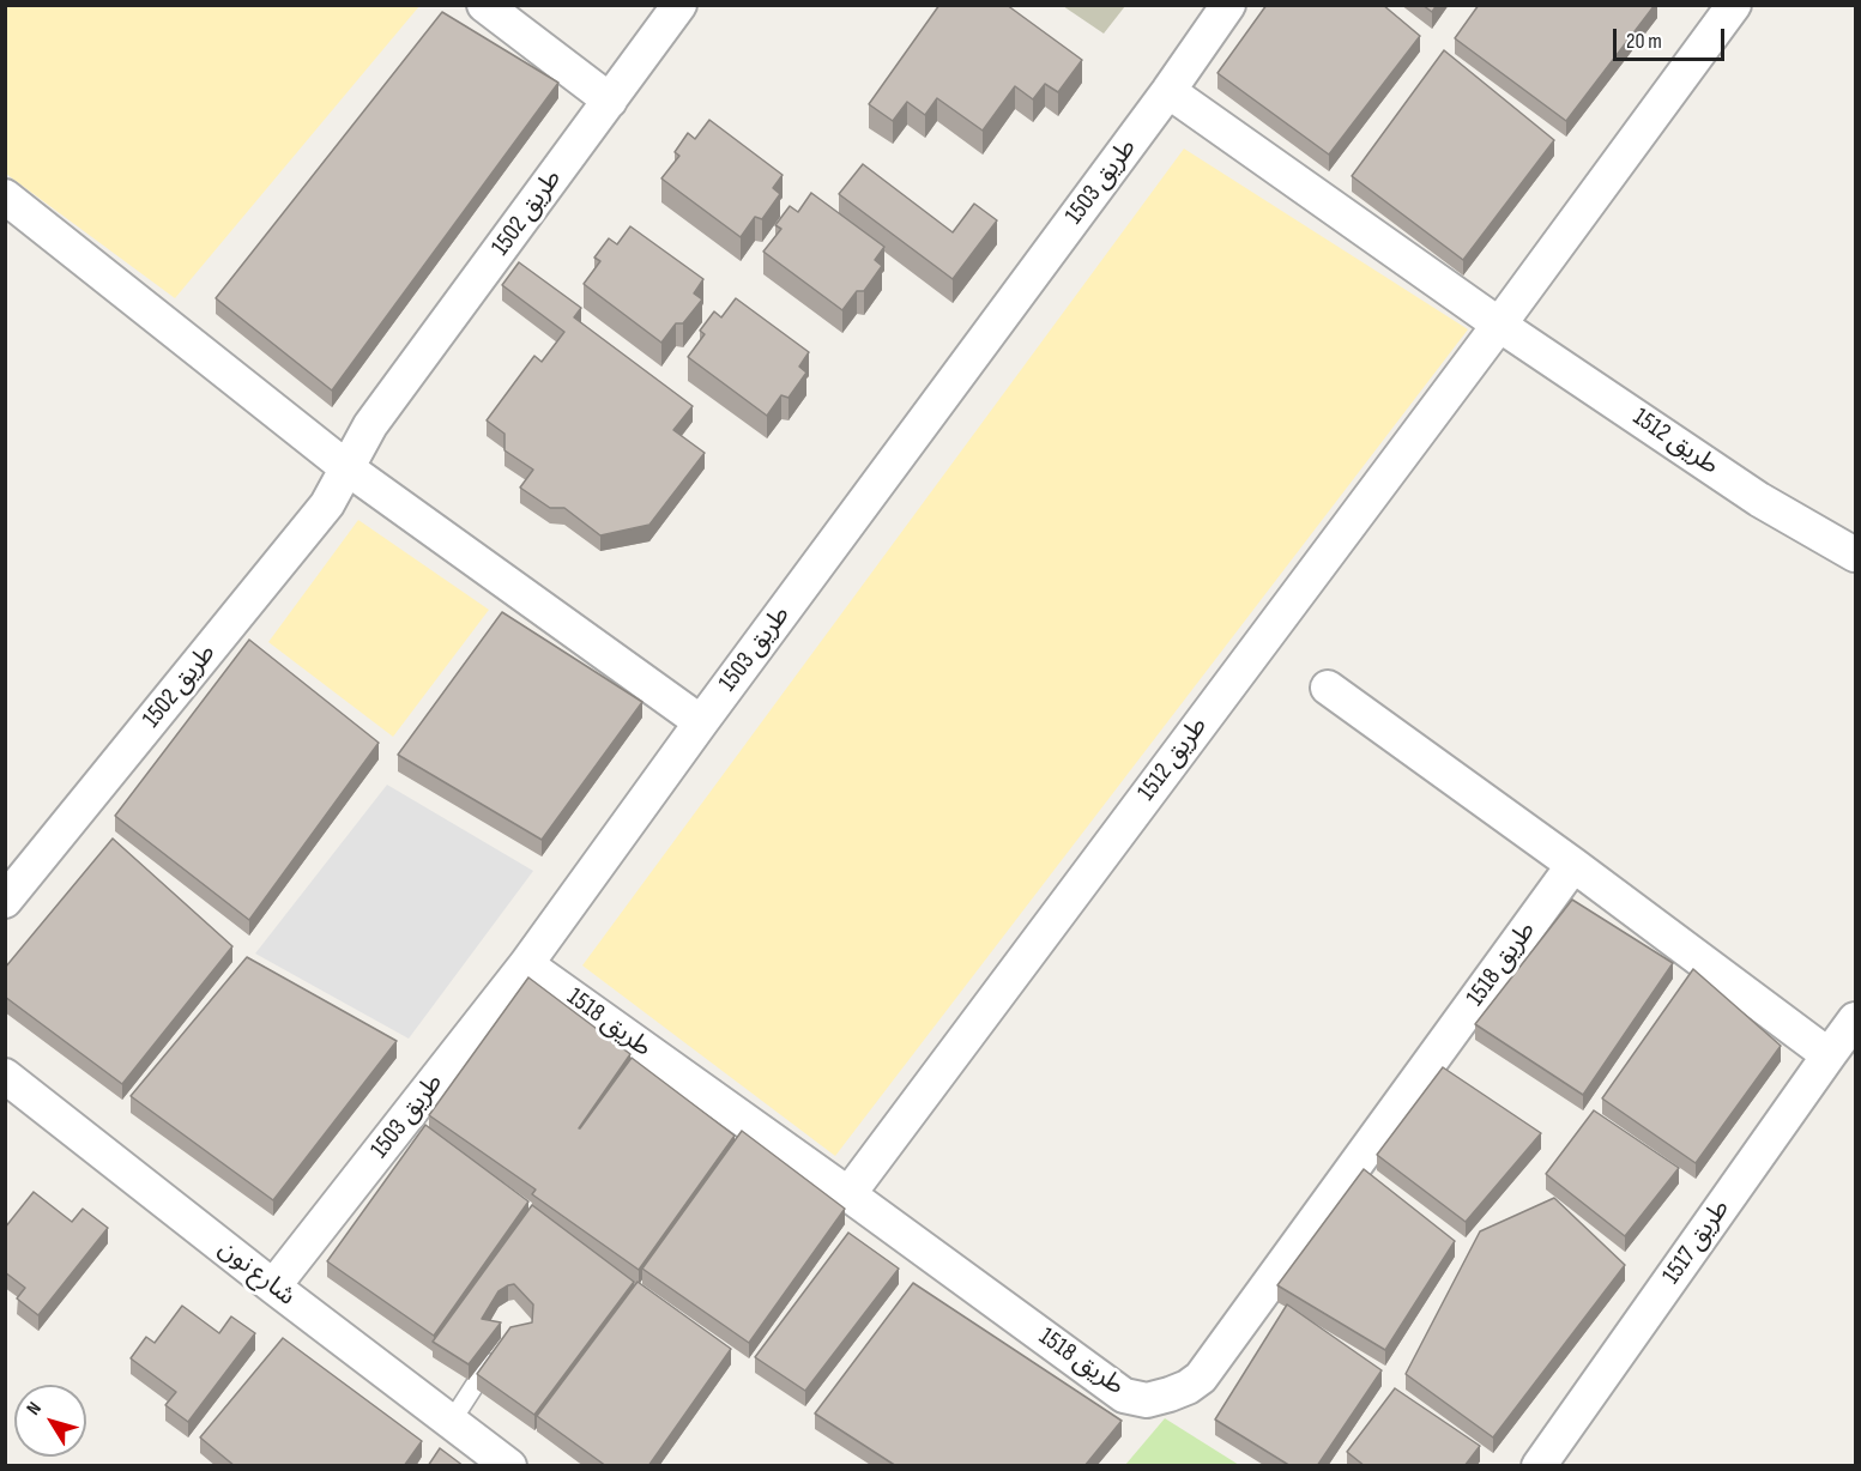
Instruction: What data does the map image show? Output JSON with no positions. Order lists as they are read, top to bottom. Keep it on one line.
{"streets":{"street":["طريق 1503","طريق 1502","طريق 1512","طريق 1518","طريق 1517","شارع نون"]},"crossings":[["طريق 1503","طريق 1512"],["طريق 1503","طريق 1518"],["طريق 1503","شارع نون"],["طريق 1512","طريق 1518"]],"scale_bar":"20 m","north":"top left"}
